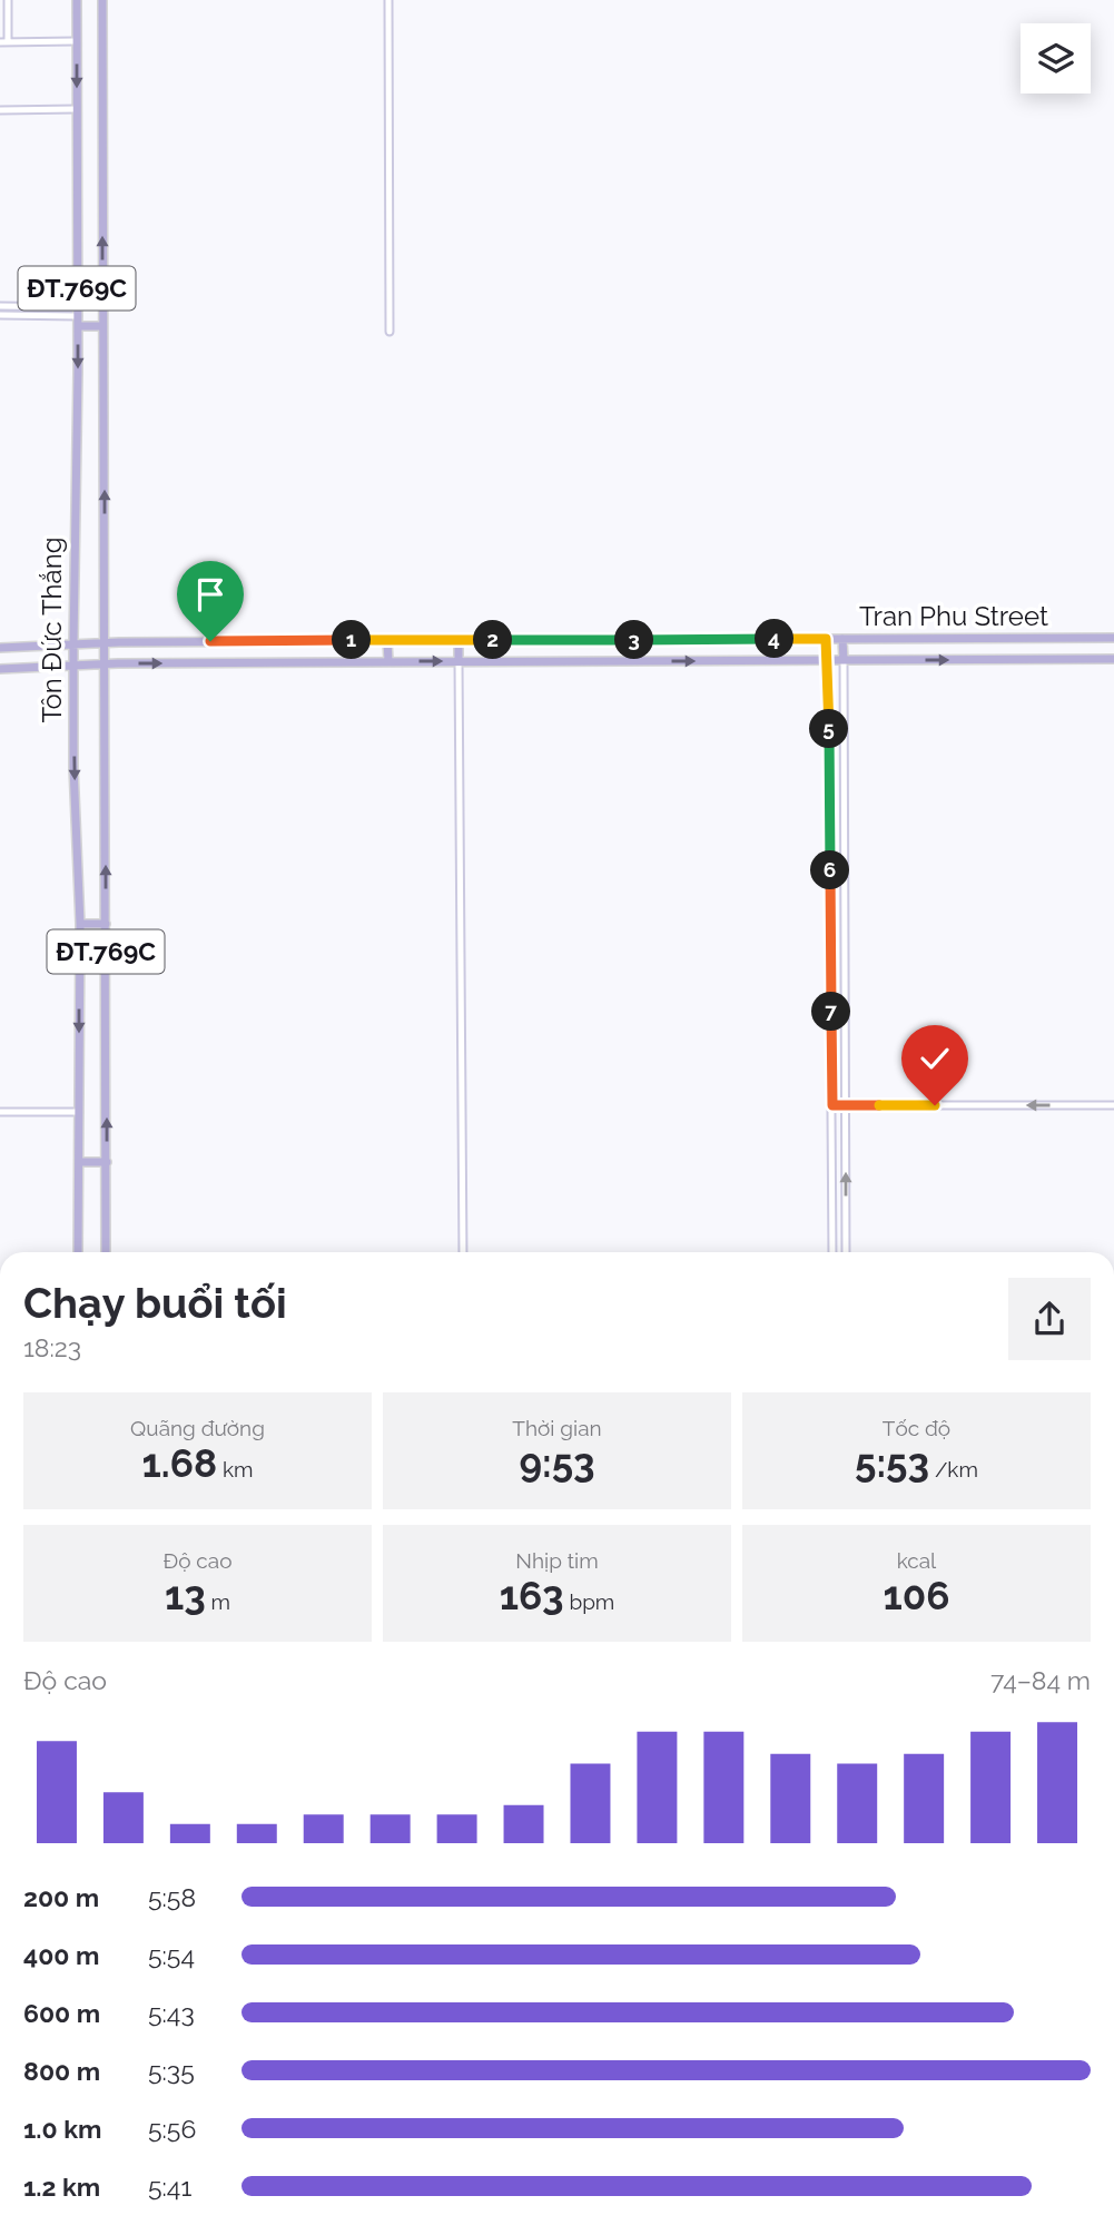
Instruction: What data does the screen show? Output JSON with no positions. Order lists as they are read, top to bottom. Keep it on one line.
{"streets":{"main road":["ĐT.769C","Tran Phu Street","Tôn Đức Thắng"]},"crossings":[["Tran Phu Street","Tôn Đức Thắng"]],"page":{"pins":["4","1","2","3","5","6","7"],"heading":["Chạy buổi tối","18:23"],"stats":[["Quãng đường","1.68 km"],["Thời gian","9:53"],["Tốc độ","5:53 /km"],["Độ cao","13 m"],["Nhịp tim","163 bpm"],["kcal","106"]],"chart":["Độ cao","74–84 m"],"list":[{"name":"200 m","note":"5:58"},{"name":"400 m","note":"5:54"},{"name":"600 m","note":"5:43"},{"name":"800 m","note":"5:35"},{"name":"1.0 km","note":"5:56"},{"name":"1.2 km","note":"5:41"}]}}
